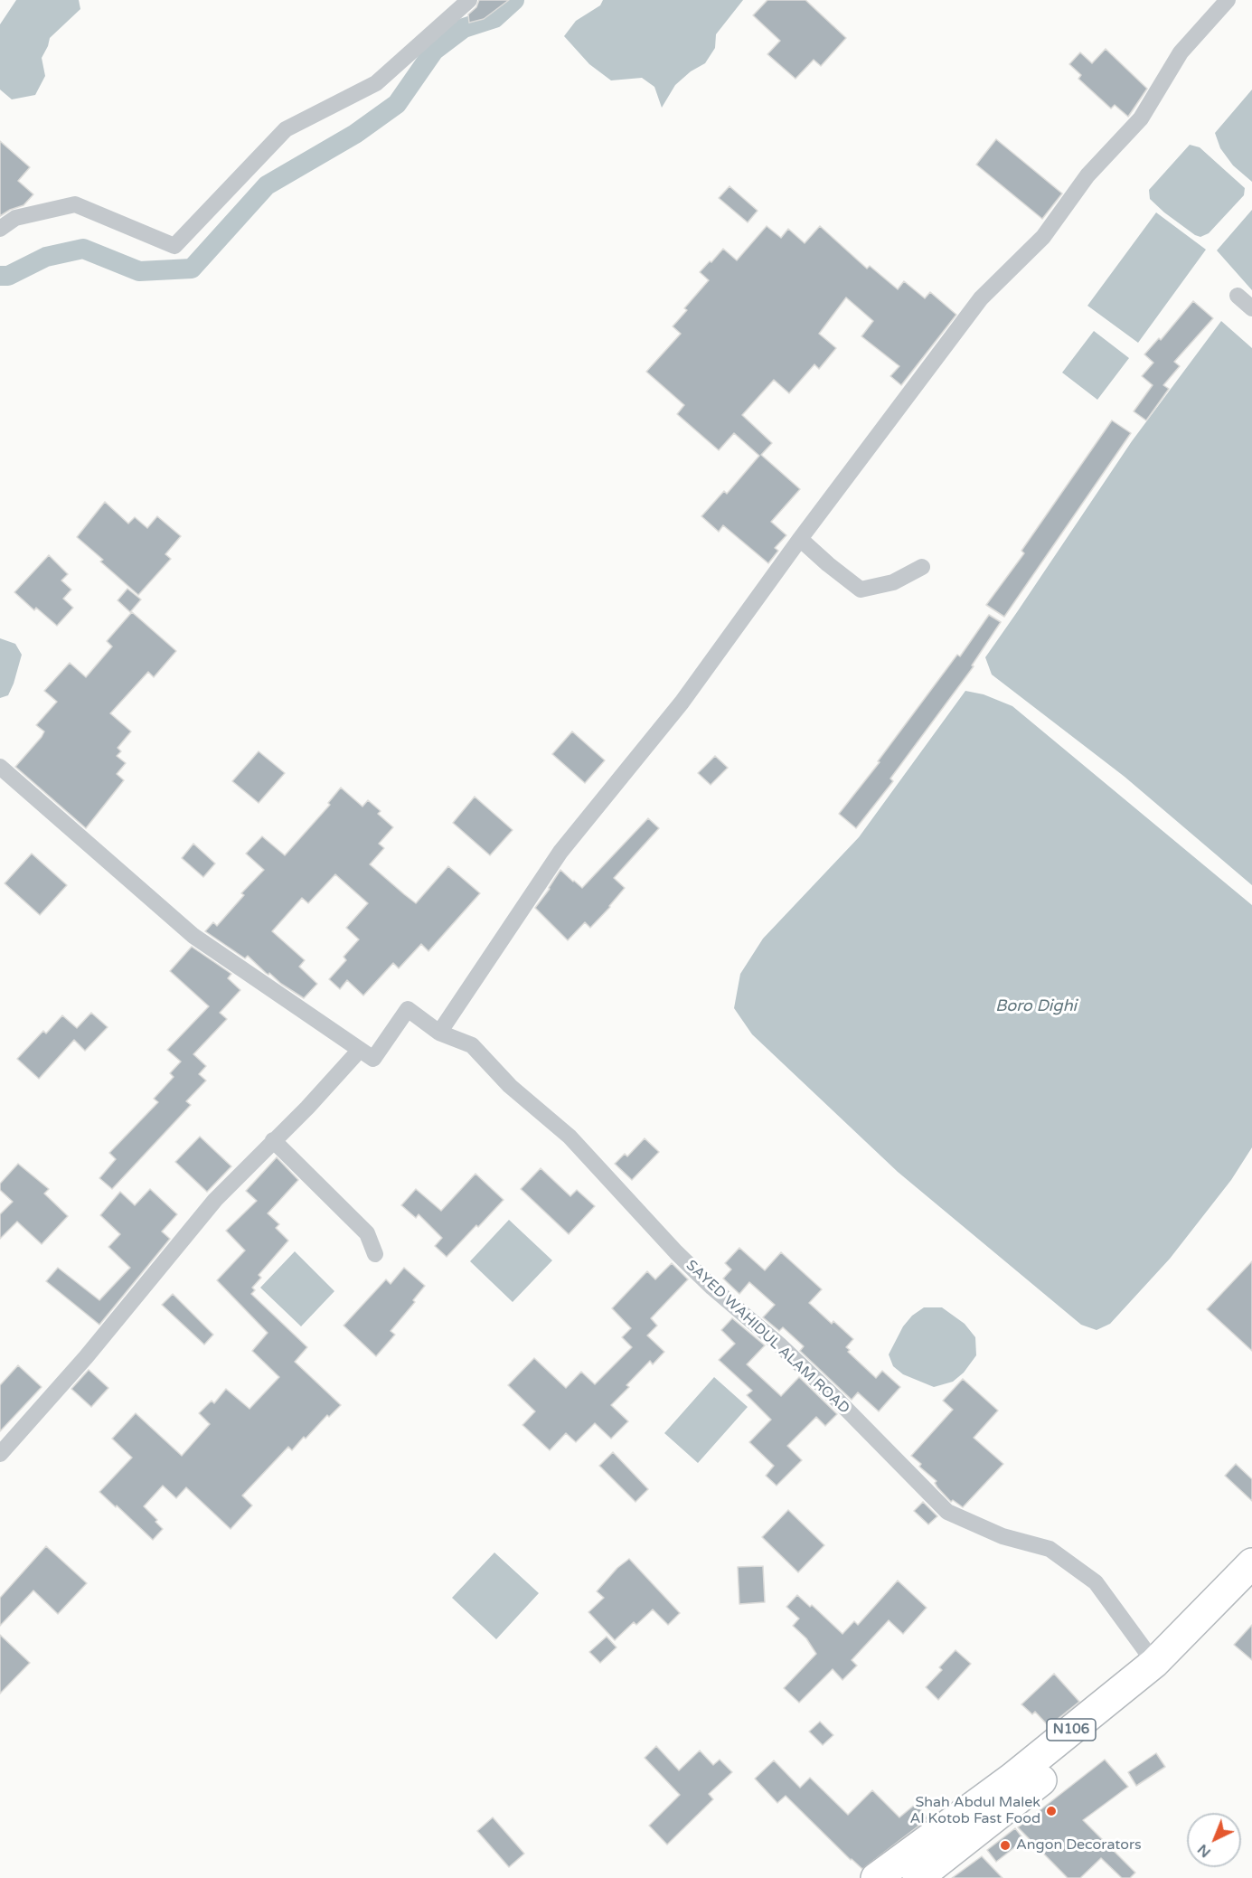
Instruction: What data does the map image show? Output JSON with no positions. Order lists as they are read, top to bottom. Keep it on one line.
{"streets":{"highway":["N106"],"street":["SAYED WAHIDUL ALAM ROAD"]},"crossings":[["SAYED WAHIDUL ALAM ROAD","N106"]],"water":["Boro Dighi"],"places":["Shah Abdul Malek Al Kotob Fast Food","Angon Decorators"],"north":"bottom left"}
